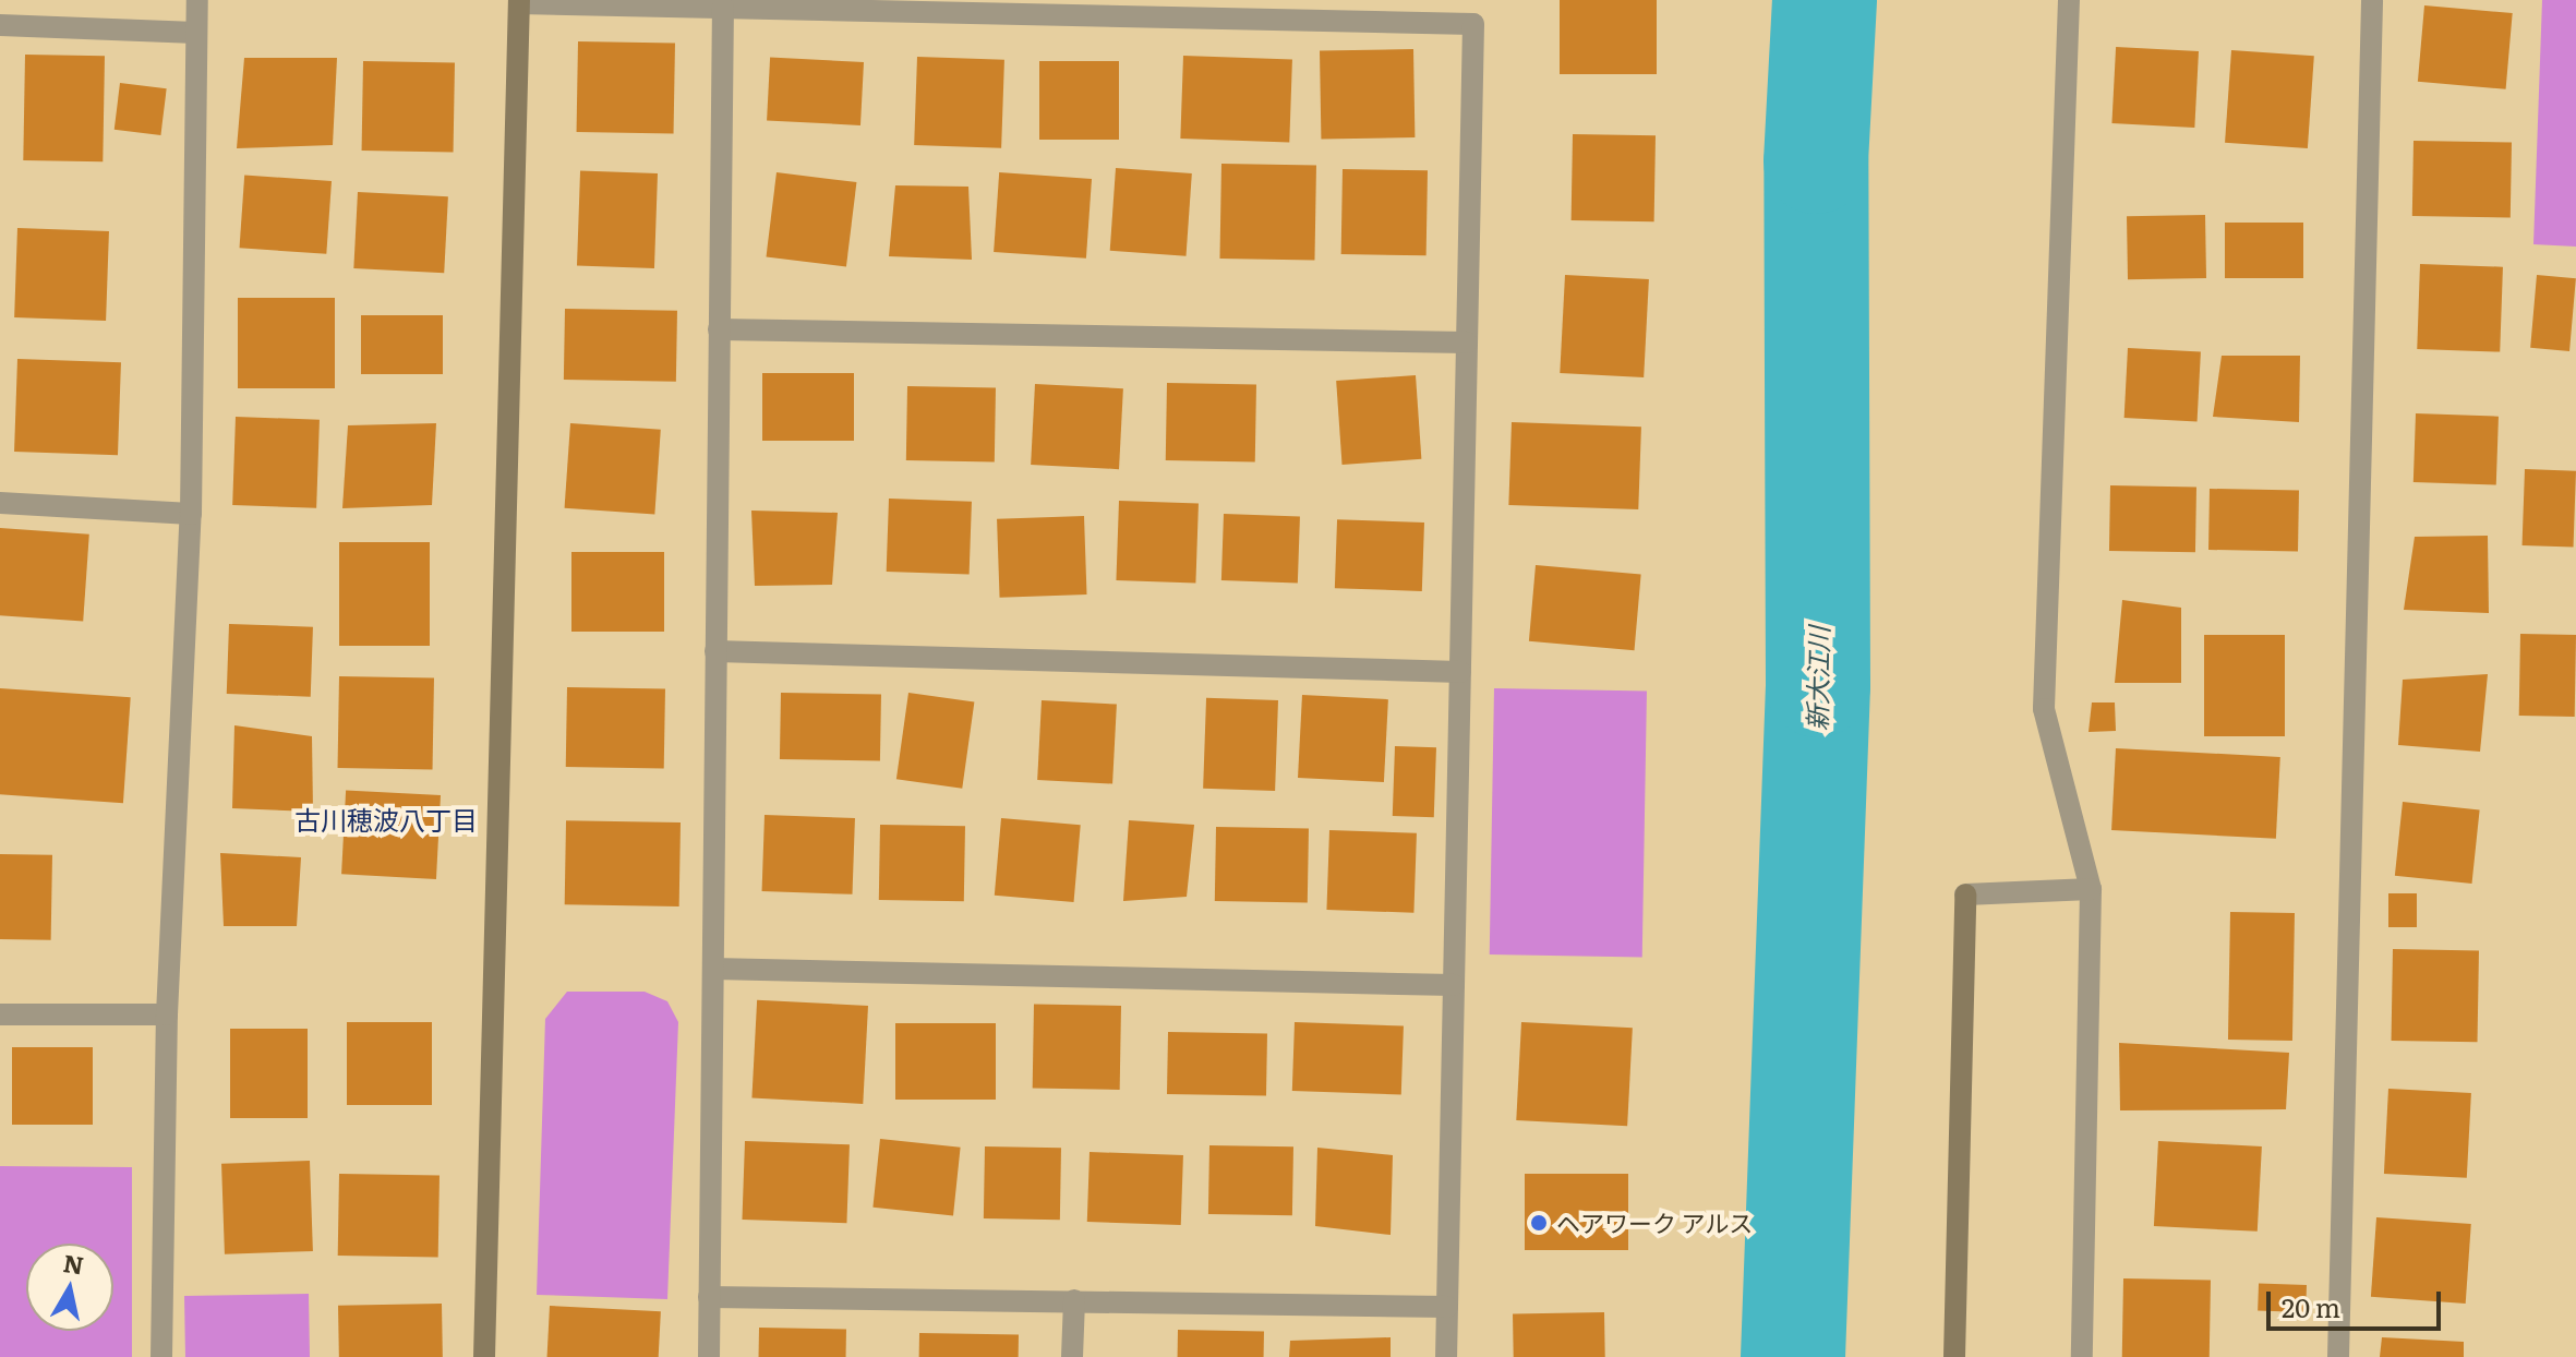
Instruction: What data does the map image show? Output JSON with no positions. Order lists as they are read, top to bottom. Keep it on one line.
{"districts":["古川穂波八丁目"],"water":["新大江川"],"places":["ヘアワーク アルス"],"scale_bar":"20 m","north":"top"}
